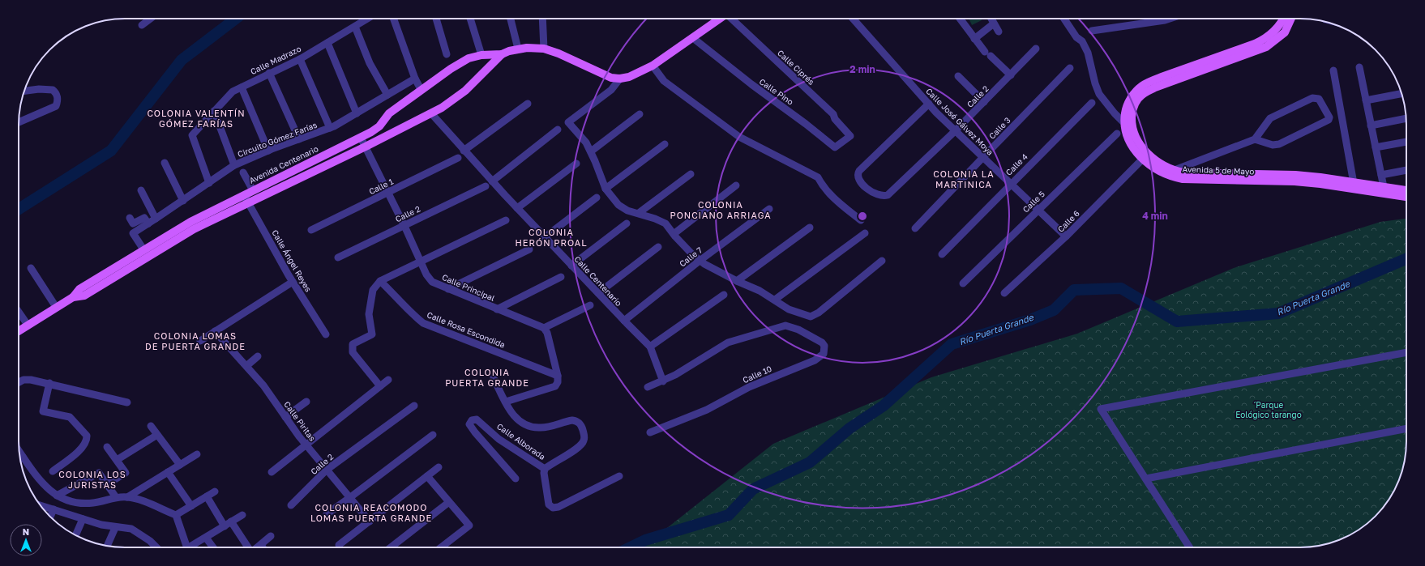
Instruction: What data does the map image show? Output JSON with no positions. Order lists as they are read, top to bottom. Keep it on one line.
{"streets":{"main road":["Avenida Centenario","Avenida 5 de Mayo"],"street":["Calle Madrazo","Calle Ciprés","Calle Pino","Calle 2","Calle José Gálvez Moya","Calle 3","Circuito Gómez Farías","Calle 4","Calle 1","Calle 5","Calle 6","Calle 7","Calle Ángel Reyes","Calle Centenario","Calle Principal","Calle Rosa Escondida","Calle 10","Calle Piritas","Calle Alborada"]},"crossings":[["Calle Madrazo","Circuito Gómez Farías"],["Calle Ciprés","Calle Pino"],["Calle Pino","Avenida Centenario"],["Calle 2","Calle José Gálvez Moya"],["Calle 2","Calle Principal"],["Calle 2","Calle Piritas"],["Calle José Gálvez Moya","Calle 3"],["Calle José Gálvez Moya","Calle 4"],["Calle José Gálvez Moya","Calle 5"],["Calle José Gálvez Moya","Calle 6"],["Circuito Gómez Farías","Avenida Centenario"],["Avenida Centenario","Calle Ángel Reyes"],["Avenida Centenario","Calle Centenario"],["Avenida Centenario","Calle Principal"],["Avenida 5 de Mayo","Calle 6"],["Calle 1","Calle Principal"],["Calle 7","Calle Centenario"],["Calle Centenario","Calle 10"]],"districts":["COLONIA VALENTÍN GÓMEZ FARÍAS","COLONIA LA MARTINICA","COLONIA PONCIANO ARRIAGA","COLONIA HERÓN PROAL","COLONIA LOMAS DE PUERTA GRANDE","COLONIA PUERTA GRANDE","COLONIA LOS JURISTAS","COLONIA REACOMODO LOMAS PUERTA GRANDE"],"water":["Río Puerta Grande"],"parks":["´Parque Eológico tarango"],"north":"top","rings":["2 min","4 min"]}
